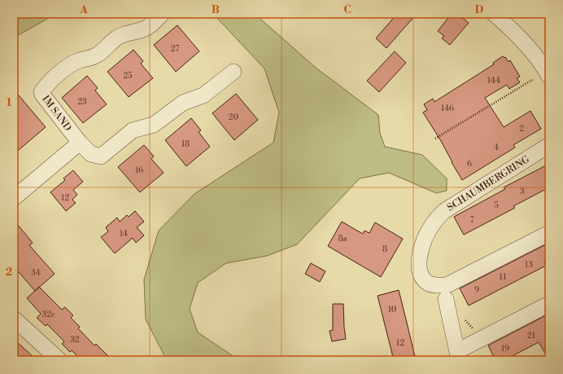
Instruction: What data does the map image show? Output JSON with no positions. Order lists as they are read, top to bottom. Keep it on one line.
{"streets":{"street":["IM SAND","SCHAUMBERGRING"]},"house_numbers":["27","25","144","23","146","20","2","18","4","6","16","3","12","5","7","14","8a","8","13","34","11","9","10","32c","21","32","12","19"],"grid":{"columns":["A","B","C","D"],"rows":["1","2"]}}
